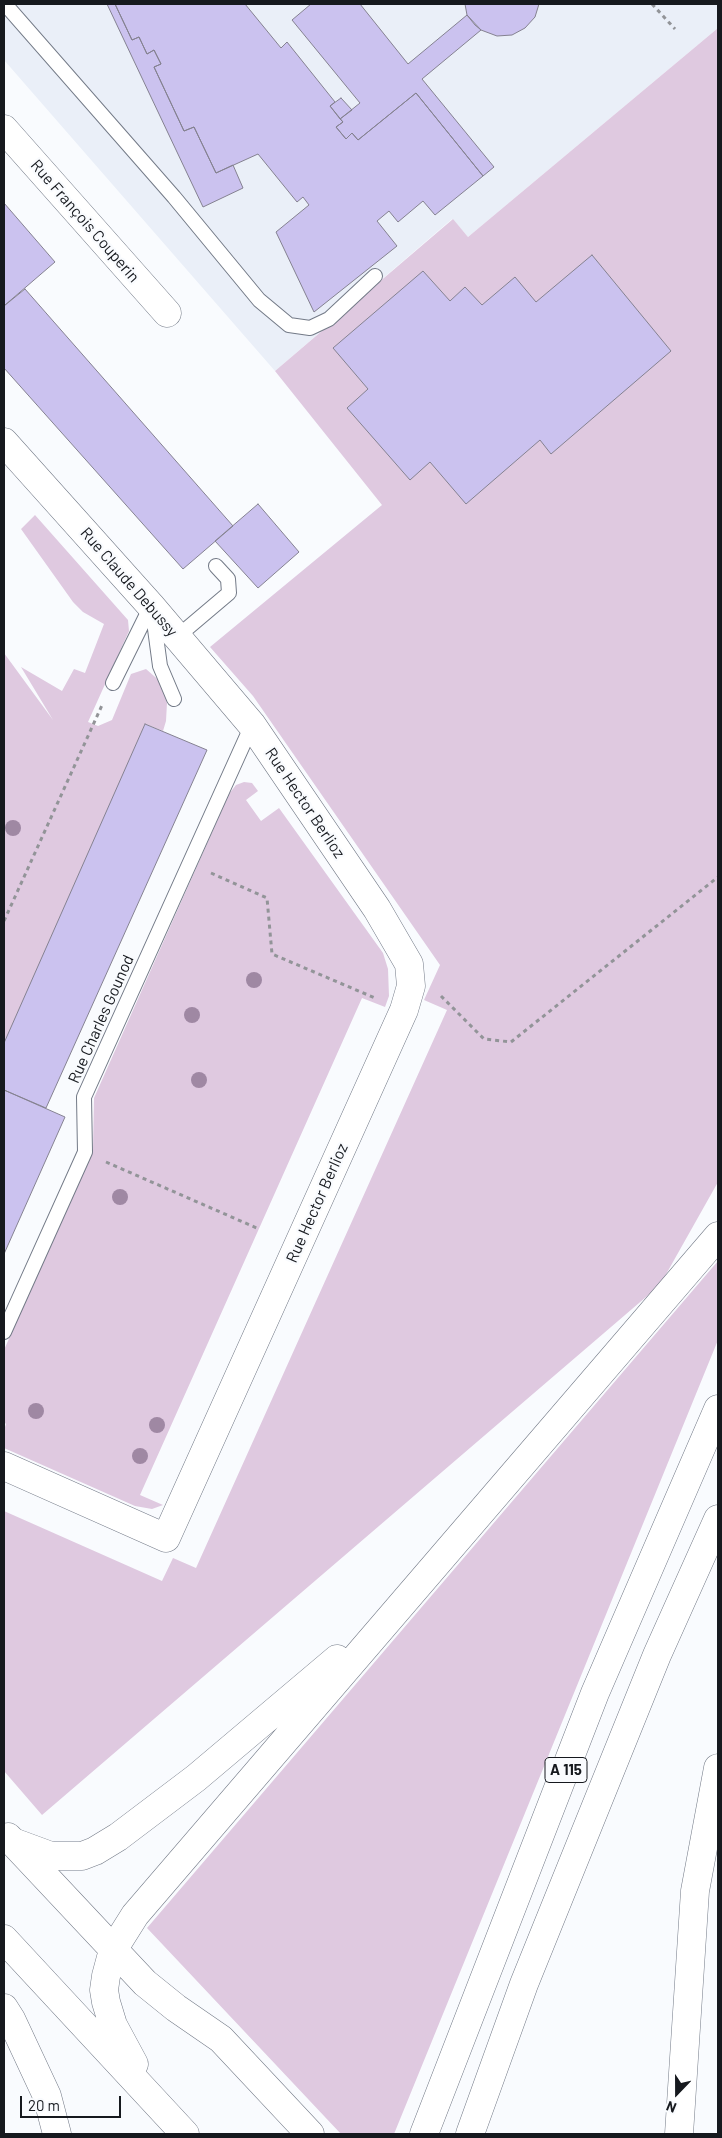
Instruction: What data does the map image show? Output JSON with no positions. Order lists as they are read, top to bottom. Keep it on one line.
{"streets":{"main road":["Rue François Couperin","Rue Claude Debussy","Rue Hector Berlioz","A 115"],"lane":["Rue Charles Gounod"]},"crossings":[["Rue Claude Debussy","Rue Hector Berlioz"],["Rue Claude Debussy","Rue Charles Gounod"],["Rue Hector Berlioz","Rue Charles Gounod"]],"scale_bar":"20 m","north":"bottom"}
